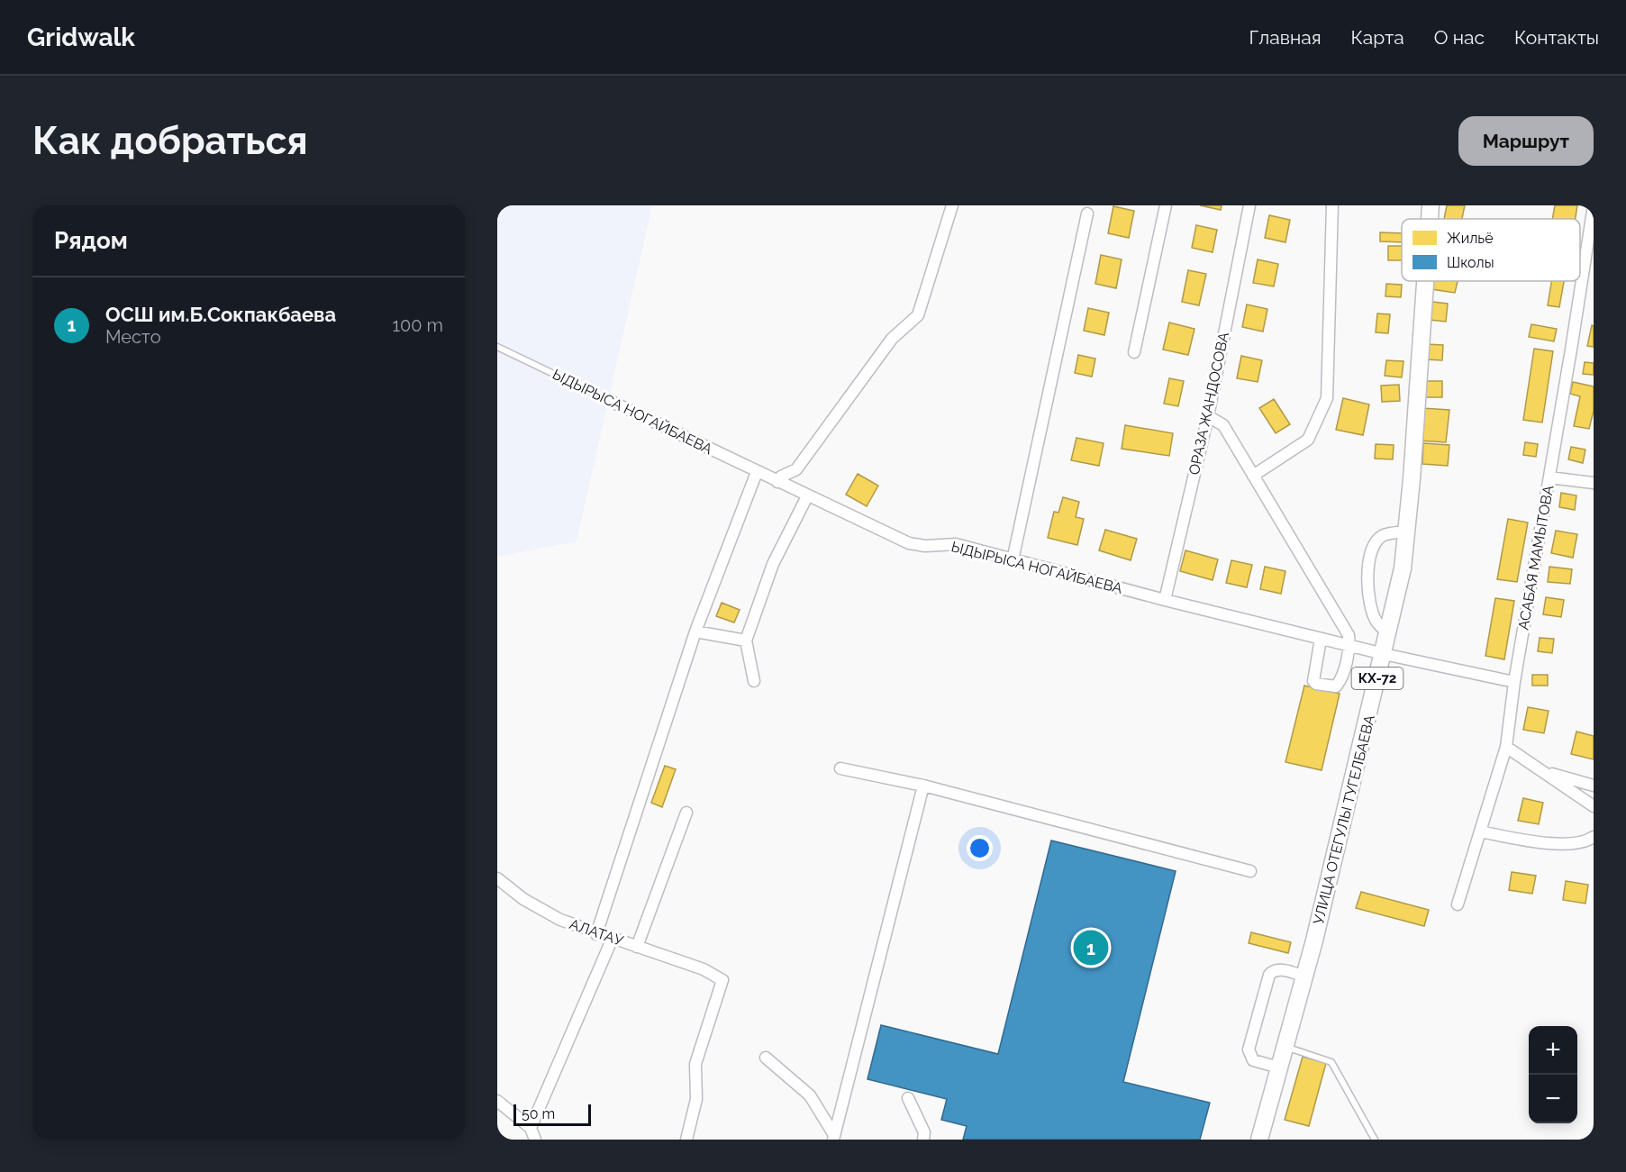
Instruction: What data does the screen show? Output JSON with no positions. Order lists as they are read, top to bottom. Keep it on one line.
{"streets":{"main road":["КХ-72","УЛИЦА ОТЕГУЛЫ ТУГЕЛБАЕВА"],"street":["ОРАЗА ЖАНДОСОВА","ЫДЫРЫСА НОГАЙБАЕВА","АСАБАЯ МАМЫТОВА","АЛАТАУ"]},"crossings":[["ОРАЗА ЖАНДОСОВА","ЫДЫРЫСА НОГАЙБАЕВА"],["ЫДЫРЫСА НОГАЙБАЕВА","АСАБАЯ МАМЫТОВА"],["ЫДЫРЫСА НОГАЙБАЕВА","УЛИЦА ОТЕГУЛЫ ТУГЕЛБАЕВА"]],"legend":["Жильё","Школы"],"scale_bar":"50 m","page":{"header":"Gridwalk","nav":["Главная","Карта","О нас","Контакты"],"buttons":"Маршрут","title":"Как добраться","heading":"Рядом","list":[{"mark":"1","name":"ОСШ им.Б.Сокпакбаева","note":"Место","value":"100 m"}],"pins":"1","map_buttons":["+","−"],"scale":"50 m"}}
